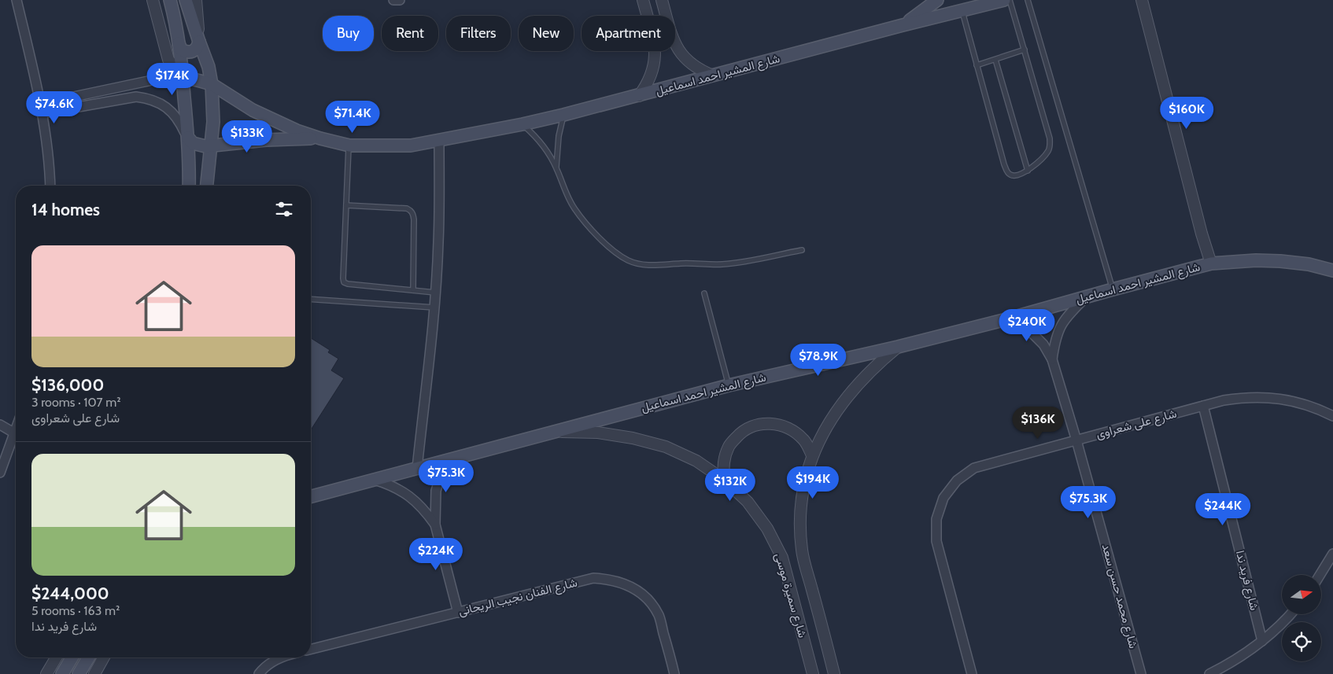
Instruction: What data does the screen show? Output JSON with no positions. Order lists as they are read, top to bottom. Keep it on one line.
{"streets":{"main road":["شارع المشير احمد اسماعيل"],"street":["شارع على شعراوى","شارع فريد ندا","شارع سميرة موسى","شارع محمد حسن سعد","شارع الفنان نجيب الريحانى"]},"crossings":[["شارع المشير احمد اسماعيل","شارع سميرة موسى"],["شارع المشير احمد اسماعيل","شارع محمد حسن سعد"],["شارع على شعراوى","شارع فريد ندا"],["شارع على شعراوى","شارع محمد حسن سعد"]],"north":"right","page":{"chip":["Buy","Rent","Filters","New","Apartment"],"price":["$174K","$74.6K","$160K","$71.4K","$133K","$240K","$78.9K","$136K","$75.3K","$194K","$132K","$75.3K","$244K","$224K"],"heading":"14 homes","list":[{"name":"$136,000","note":"3 rooms · 107 m² · شارع على شعراوى"},{"name":"$244,000","note":"5 rooms · 163 m² · شارع فريد ندا"}]}}
